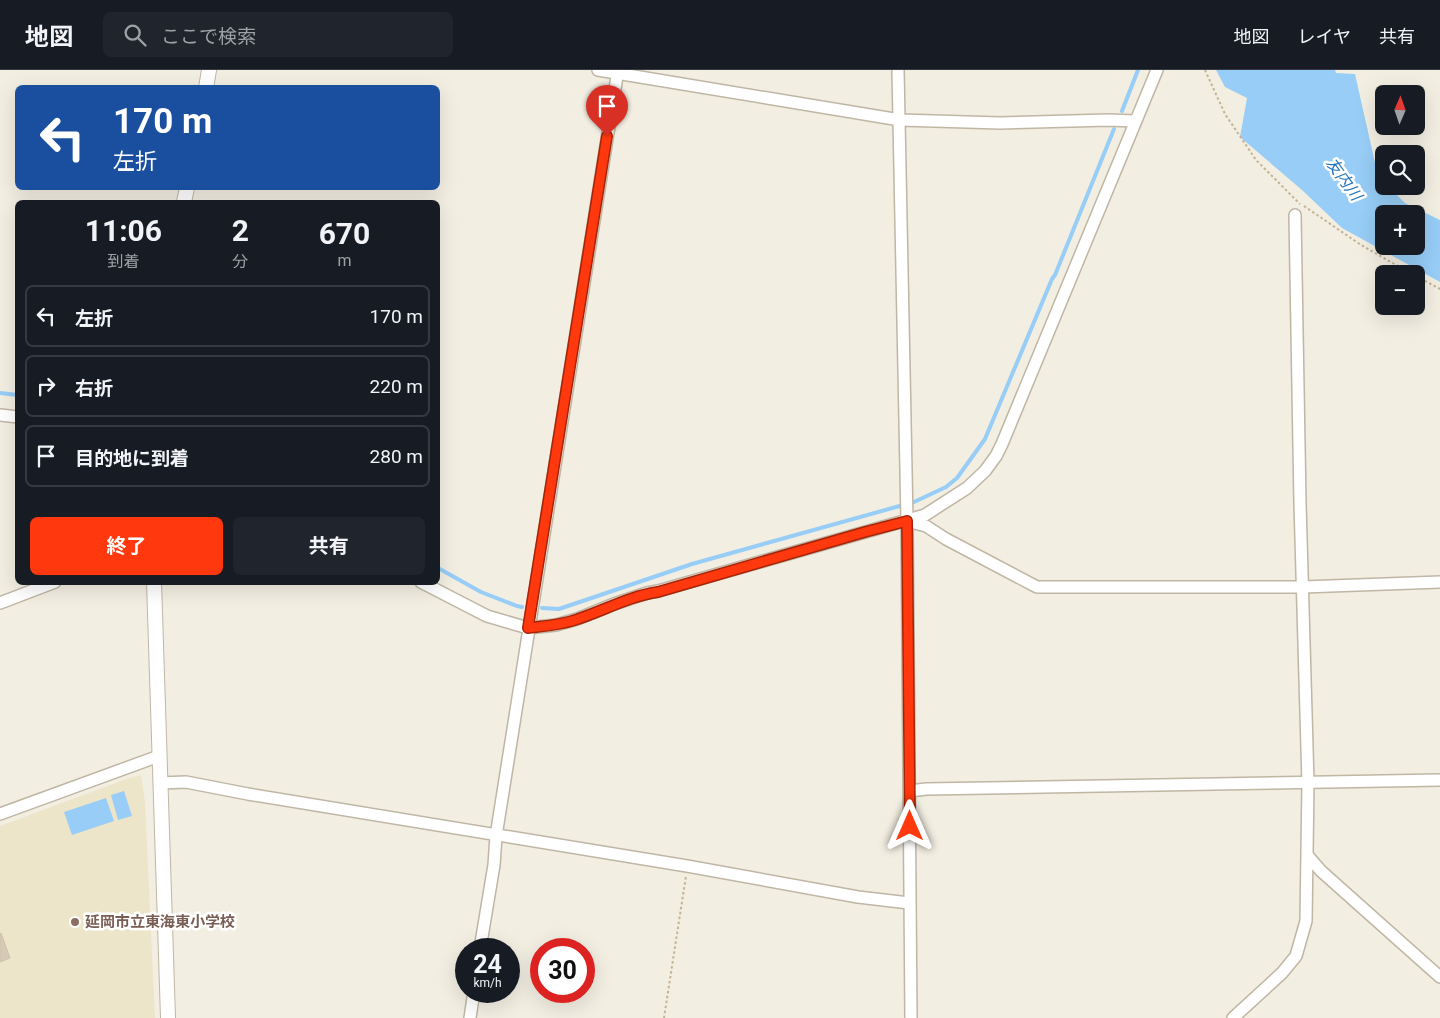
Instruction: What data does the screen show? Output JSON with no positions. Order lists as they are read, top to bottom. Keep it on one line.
{"water":["友内川"],"places":["延岡市立東海東小学校"],"north":"top","page":{"header":"地図","search":"ここで検索","nav":["地図","レイヤ","共有"],"map_buttons":["+","−"],"turn":["170 m","左折"],"eta":["11:06","到着","2","分","670","m"],"list":[{"name":"左折","value":"170 m"},{"name":"右折","value":"220 m"},{"name":"目的地に到着","value":"280 m"}],"buttons":["終了","共有"],"speed":"24 km/h","limit":"30"}}
